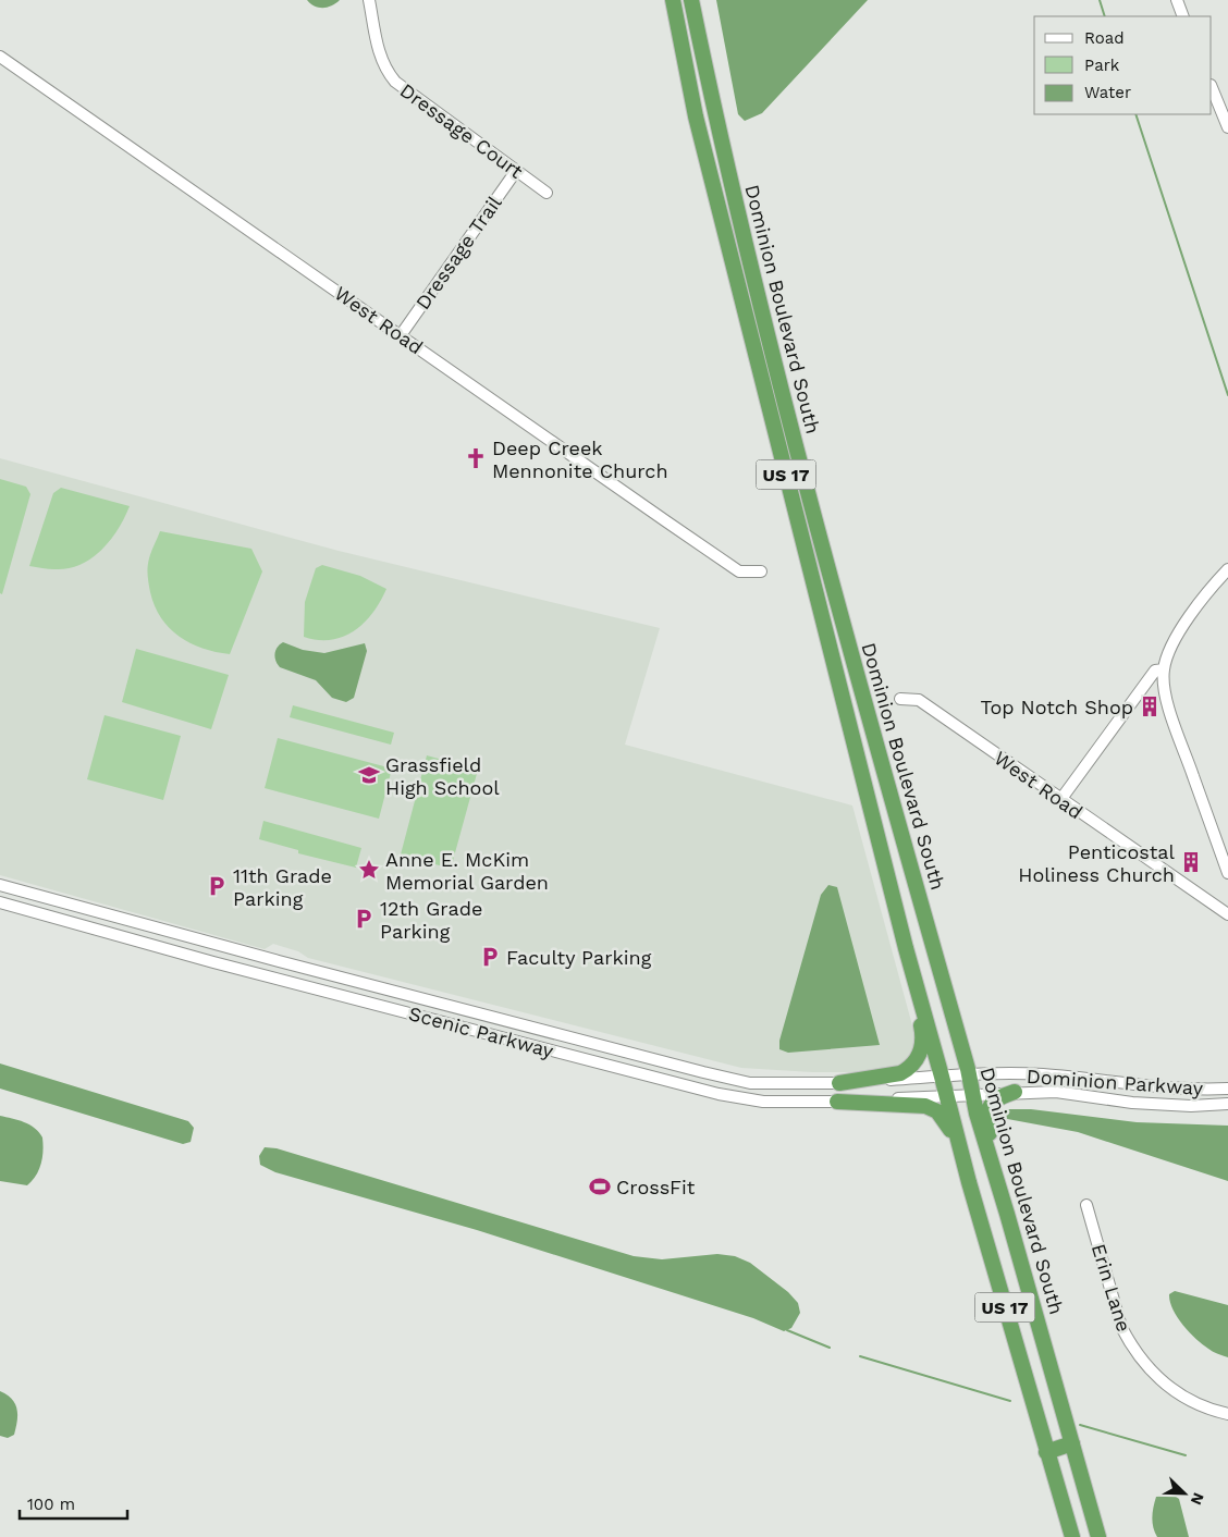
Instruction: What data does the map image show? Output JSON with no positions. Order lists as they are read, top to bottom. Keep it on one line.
{"streets":{"highway":["Dominion Boulevard South","US 17"],"street":["Dressage Court","Dressage Trail","West Road","Scenic Parkway","Dominion Parkway","Erin Lane"]},"crossings":[["Dressage Court","Dressage Trail"],["Dressage Trail","West Road"],["Dominion Boulevard South","Scenic Parkway"],["Dominion Boulevard South","Dominion Parkway"],["US 17","Scenic Parkway"],["Scenic Parkway","Dominion Parkway"]],"places":{"church":["Deep Creek Mennonite Church"],"building":["Top Notch Shop","Penticostal Holiness Church"],"school or university":["Grassfield High School"],"place":["Anne E. McKim Memorial Garden"],"parking":["11th Grade Parking","12th Grade Parking","Faculty Parking"],"sports":["CrossFit"]},"legend":["Road","Park","Water"],"scale_bar":"100 m","north":"bottom right"}
